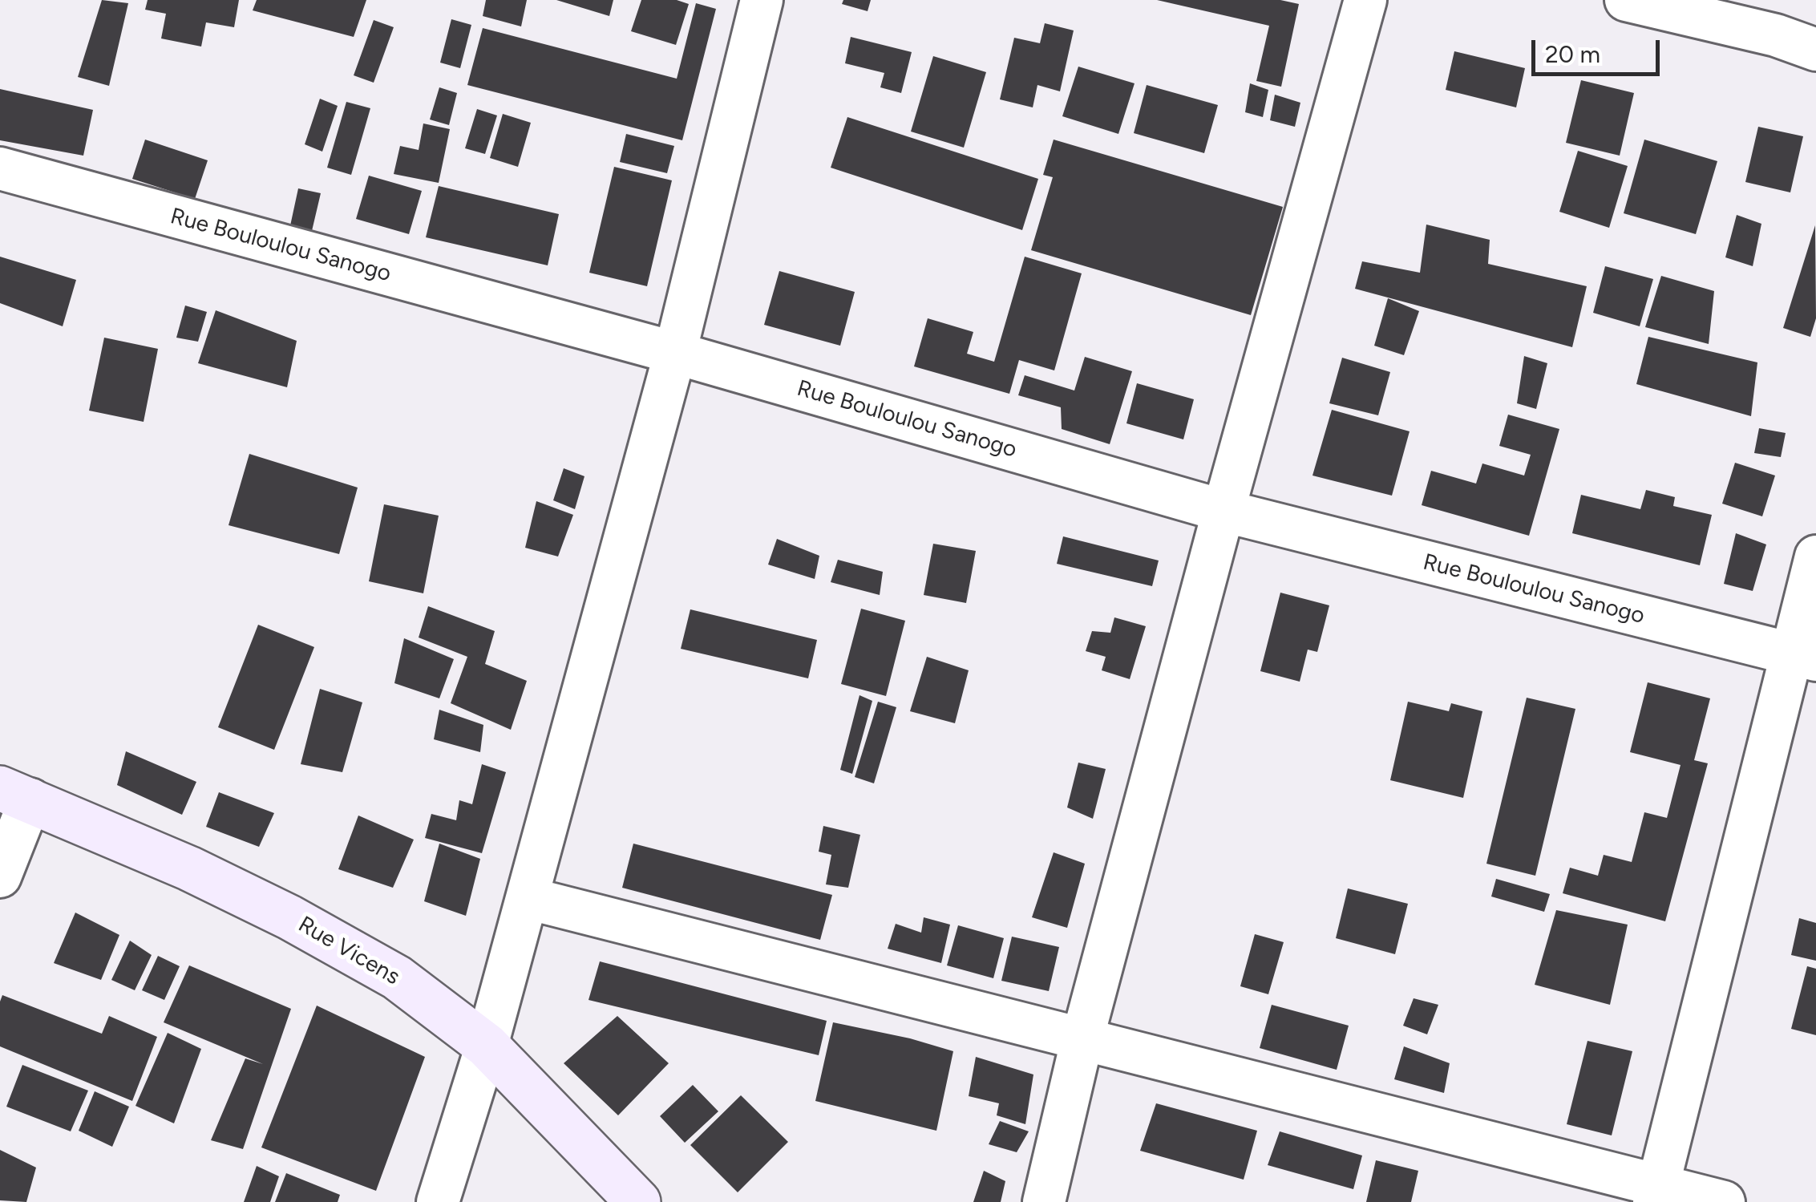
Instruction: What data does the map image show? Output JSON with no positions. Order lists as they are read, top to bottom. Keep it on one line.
{"streets":{"street":["Rue Bouloulou Sanogo","Rue Vicens"]},"scale_bar":"20 m"}
